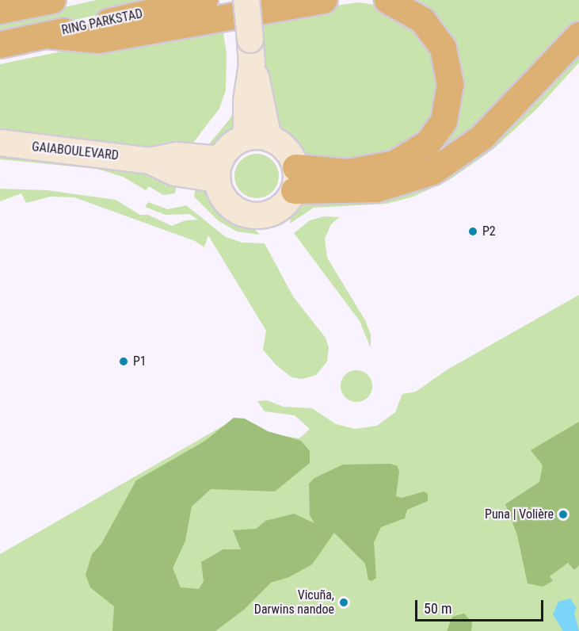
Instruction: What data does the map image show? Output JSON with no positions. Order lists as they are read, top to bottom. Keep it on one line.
{"streets":{"highway":["RING PARKSTAD"],"main road":["GAIABOULEVARD"]},"places":["P2","P1","Puna | Volière","Vicuña, Darwins nandoe"],"scale_bar":"50 m"}
